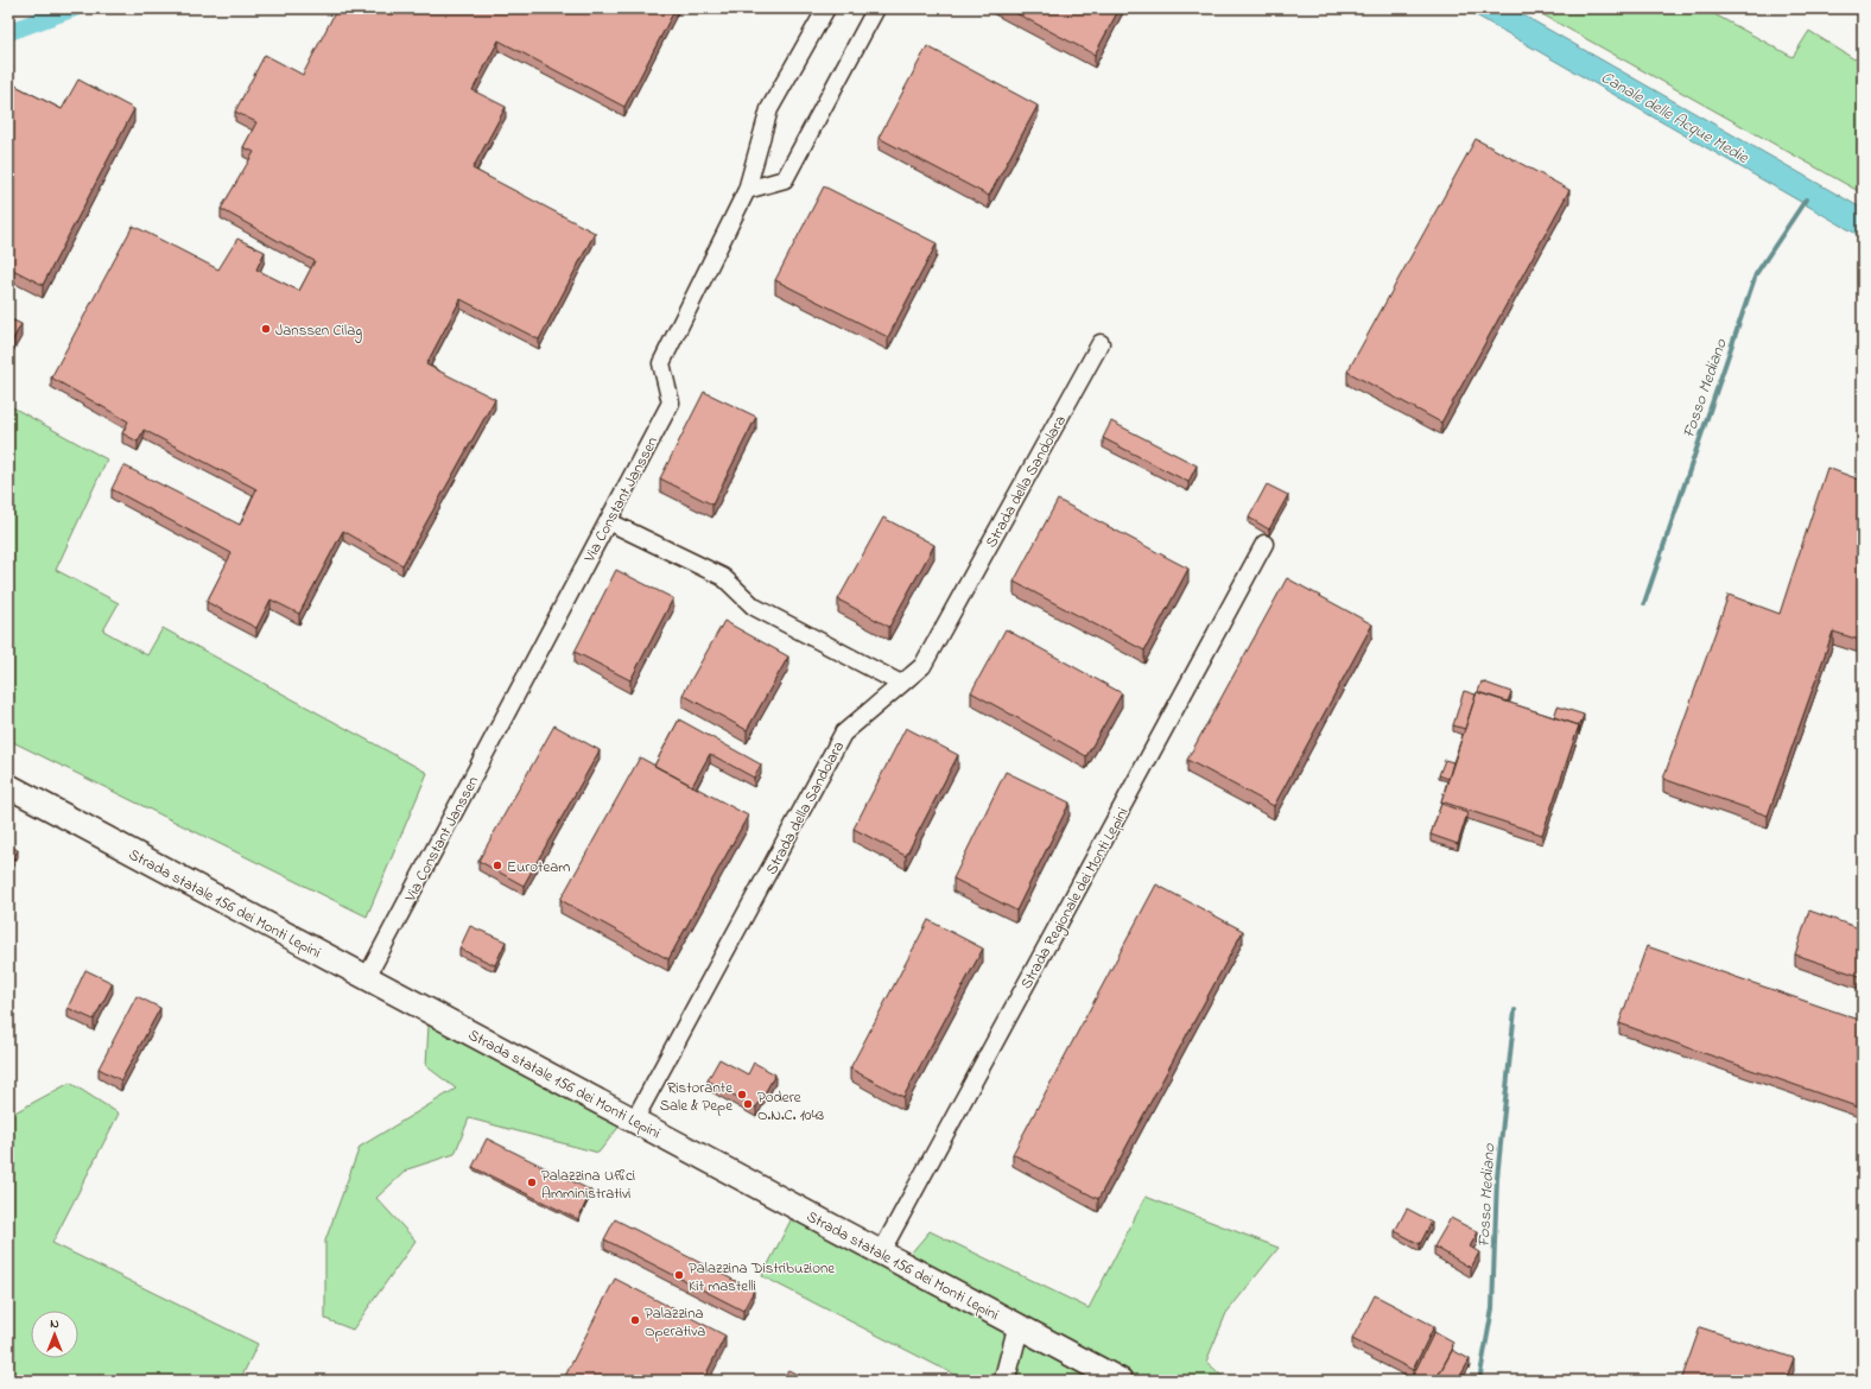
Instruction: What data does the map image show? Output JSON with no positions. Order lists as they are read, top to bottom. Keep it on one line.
{"streets":{"main road":["Strada statale 156 dei Monti Lepini"],"street":["Strada della Sandolara","Via Constant Janssen","Strada Regionale dei Monti Lepini"]},"crossings":[["Strada della Sandolara","Strada statale 156 dei Monti Lepini"],["Via Constant Janssen","Strada statale 156 dei Monti Lepini"],["Strada Regionale dei Monti Lepini","Strada statale 156 dei Monti Lepini"]],"water":["Canale delle Acque Medie","Fosso Mediano"],"places":["Janssen Cilag","Euroteam","Ristorante Sale & Pepe","Podere O.N.C. 1043","Palazzina Uffici Amministrativi","Palazzina Distribuzione Kit mastelli","Palazzina Operativa"],"north":"top"}
